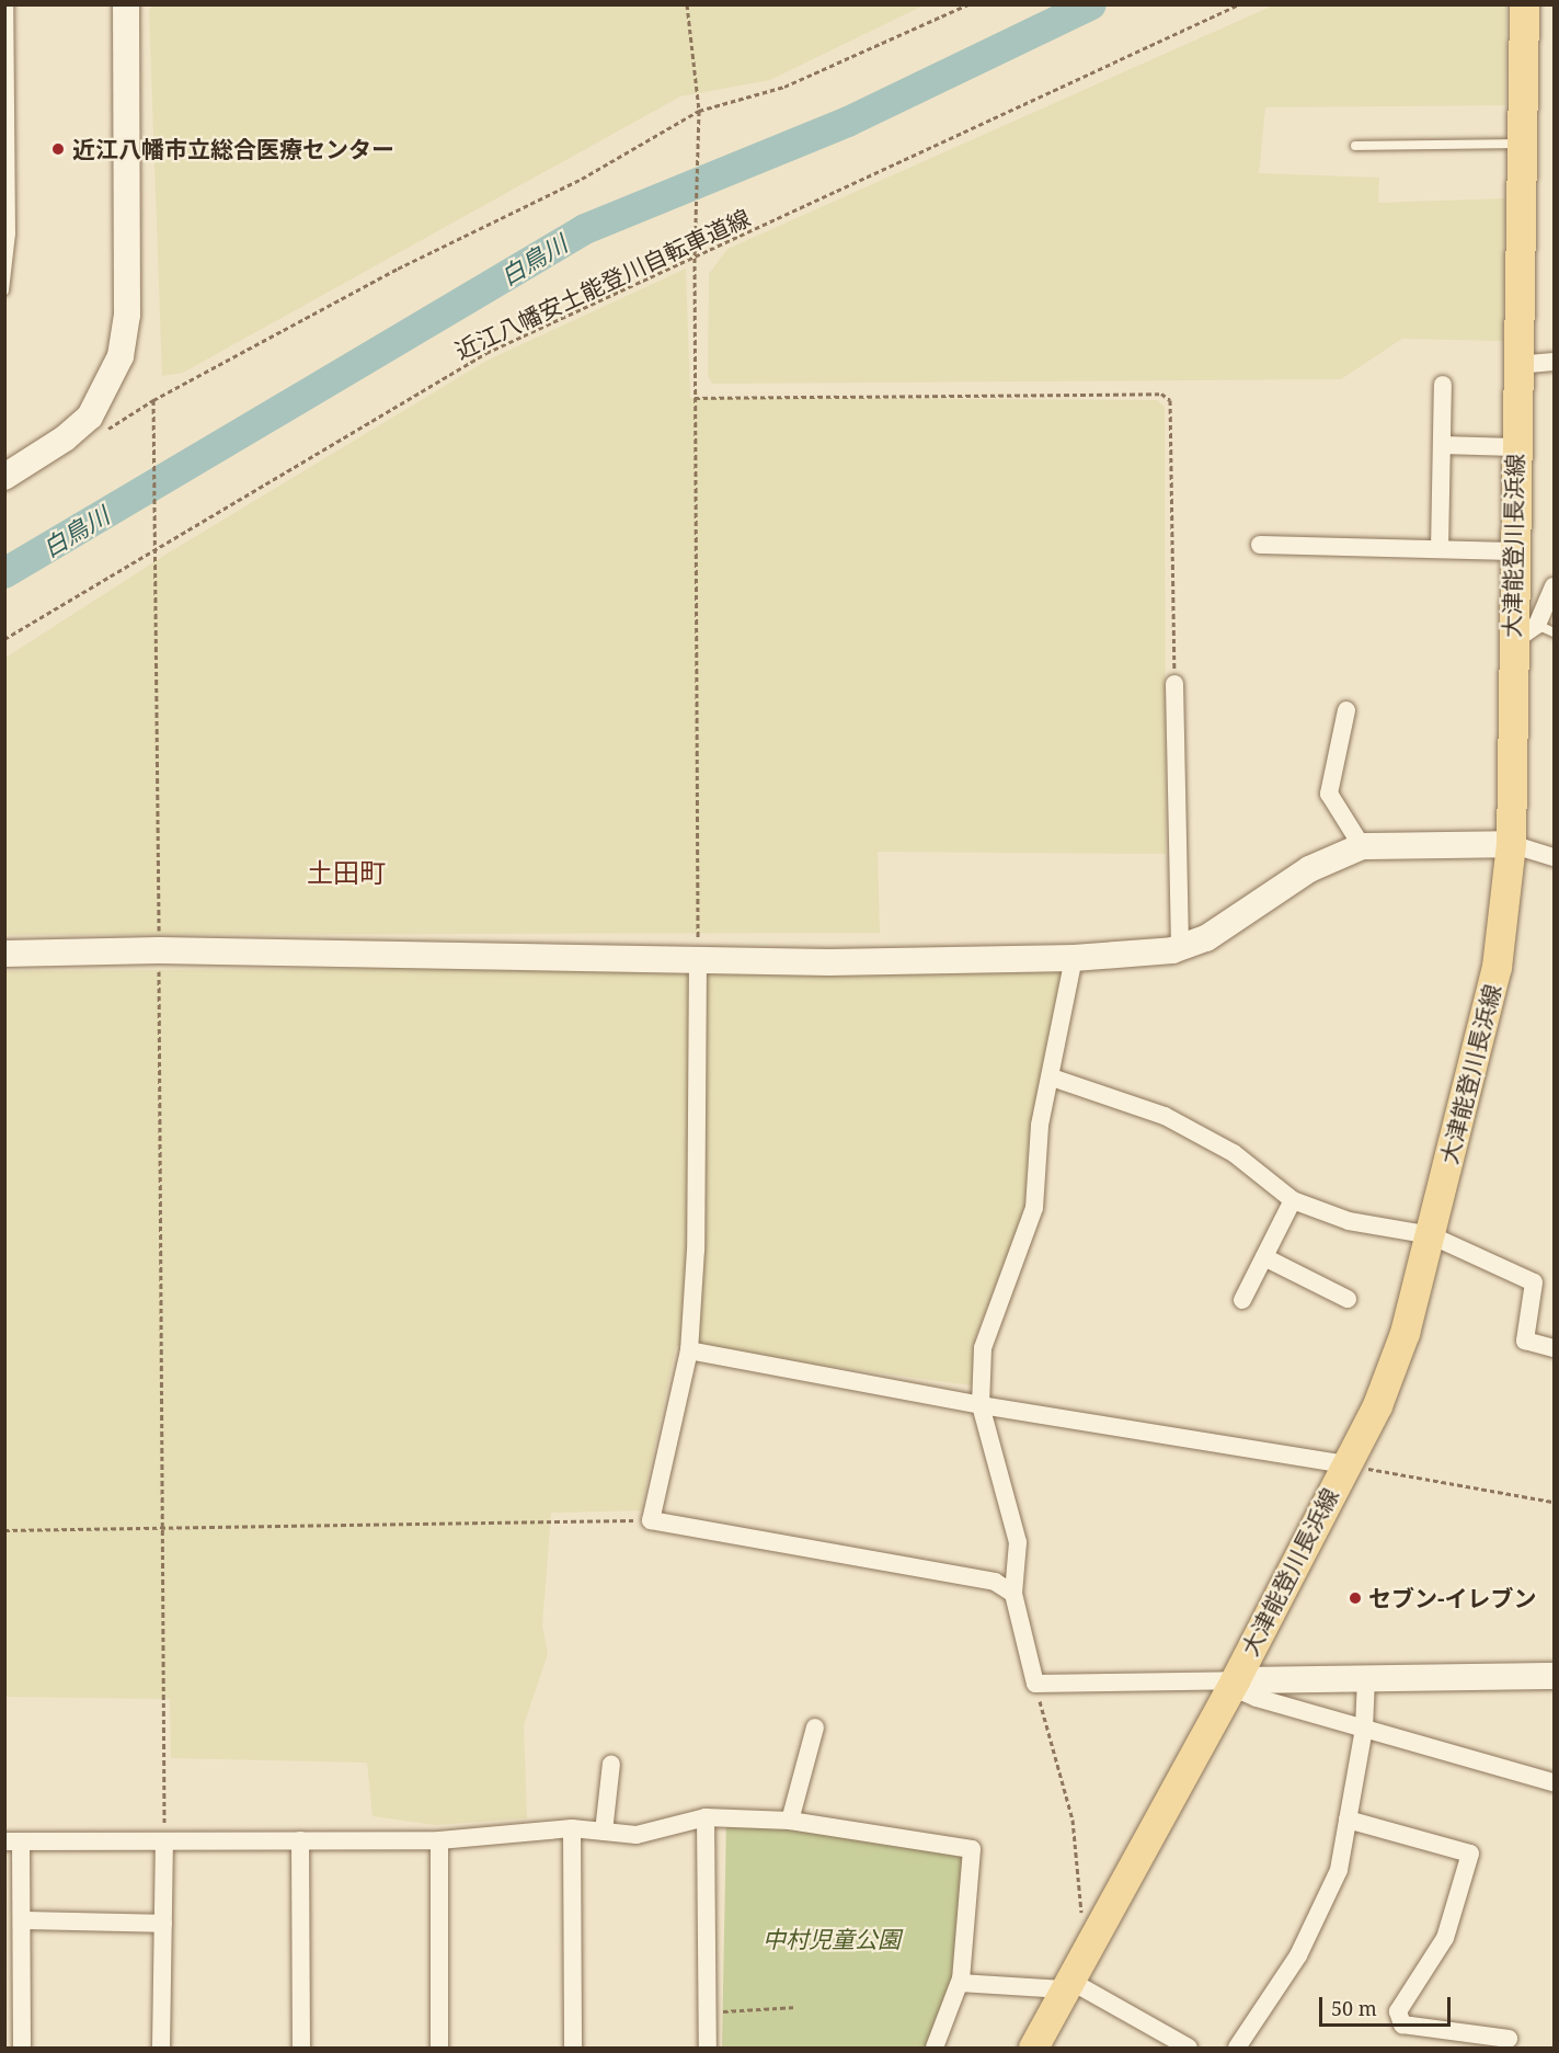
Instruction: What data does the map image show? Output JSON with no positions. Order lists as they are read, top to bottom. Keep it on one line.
{"streets":{"main road":["大津能登川長浜線"],"path":["近江八幡安土能登川自転車道線"]},"districts":["土田町"],"water":["白鳥川"],"parks":["中村児童公園"],"places":["近江八幡市立総合医療センター","セブン-イレブン"],"scale_bar":"50 m"}
